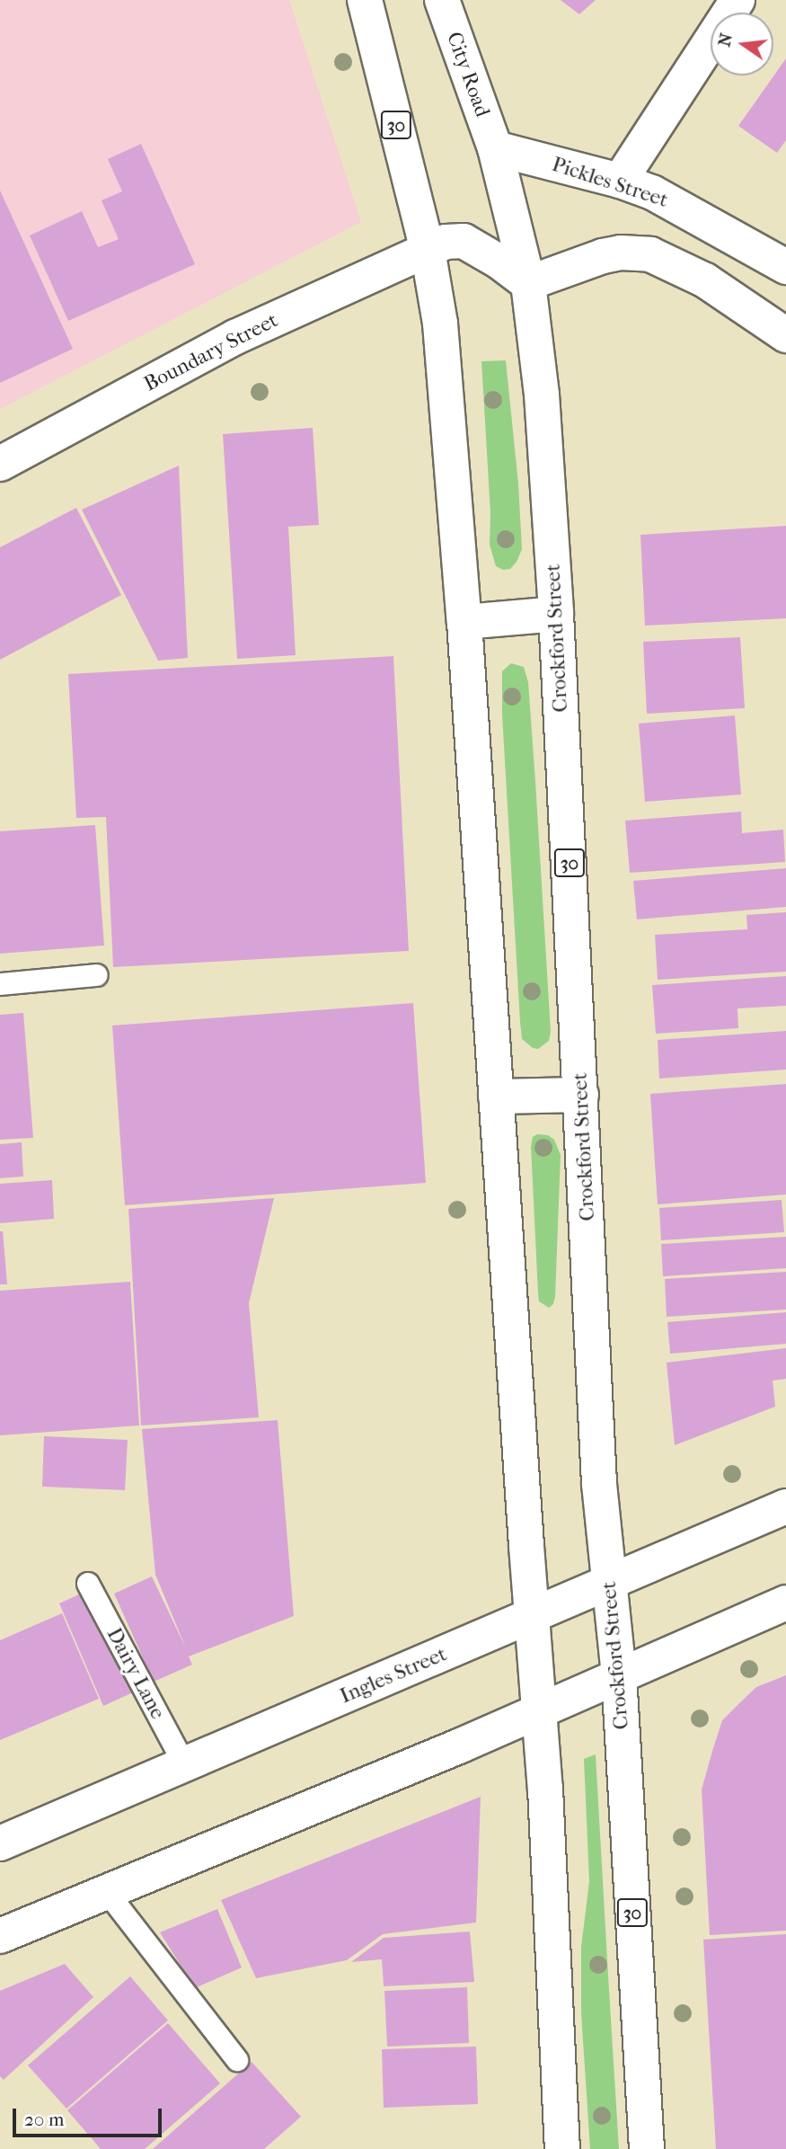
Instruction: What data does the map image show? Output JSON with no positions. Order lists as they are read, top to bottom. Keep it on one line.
{"streets":{"main road":["City Road","30","Pickles Street","Boundary Street","Crockford Street","Ingles Street"],"lane":["Dairy Lane"]},"crossings":[["City Road","Pickles Street"],["City Road","Crockford Street"],["30","Boundary Street"],["30","Ingles Street"],["Pickles Street","Crockford Street"],["Boundary Street","Crockford Street"],["Crockford Street","Ingles Street"],["Dairy Lane","Ingles Street"]],"scale_bar":"20 m","north":"left"}
